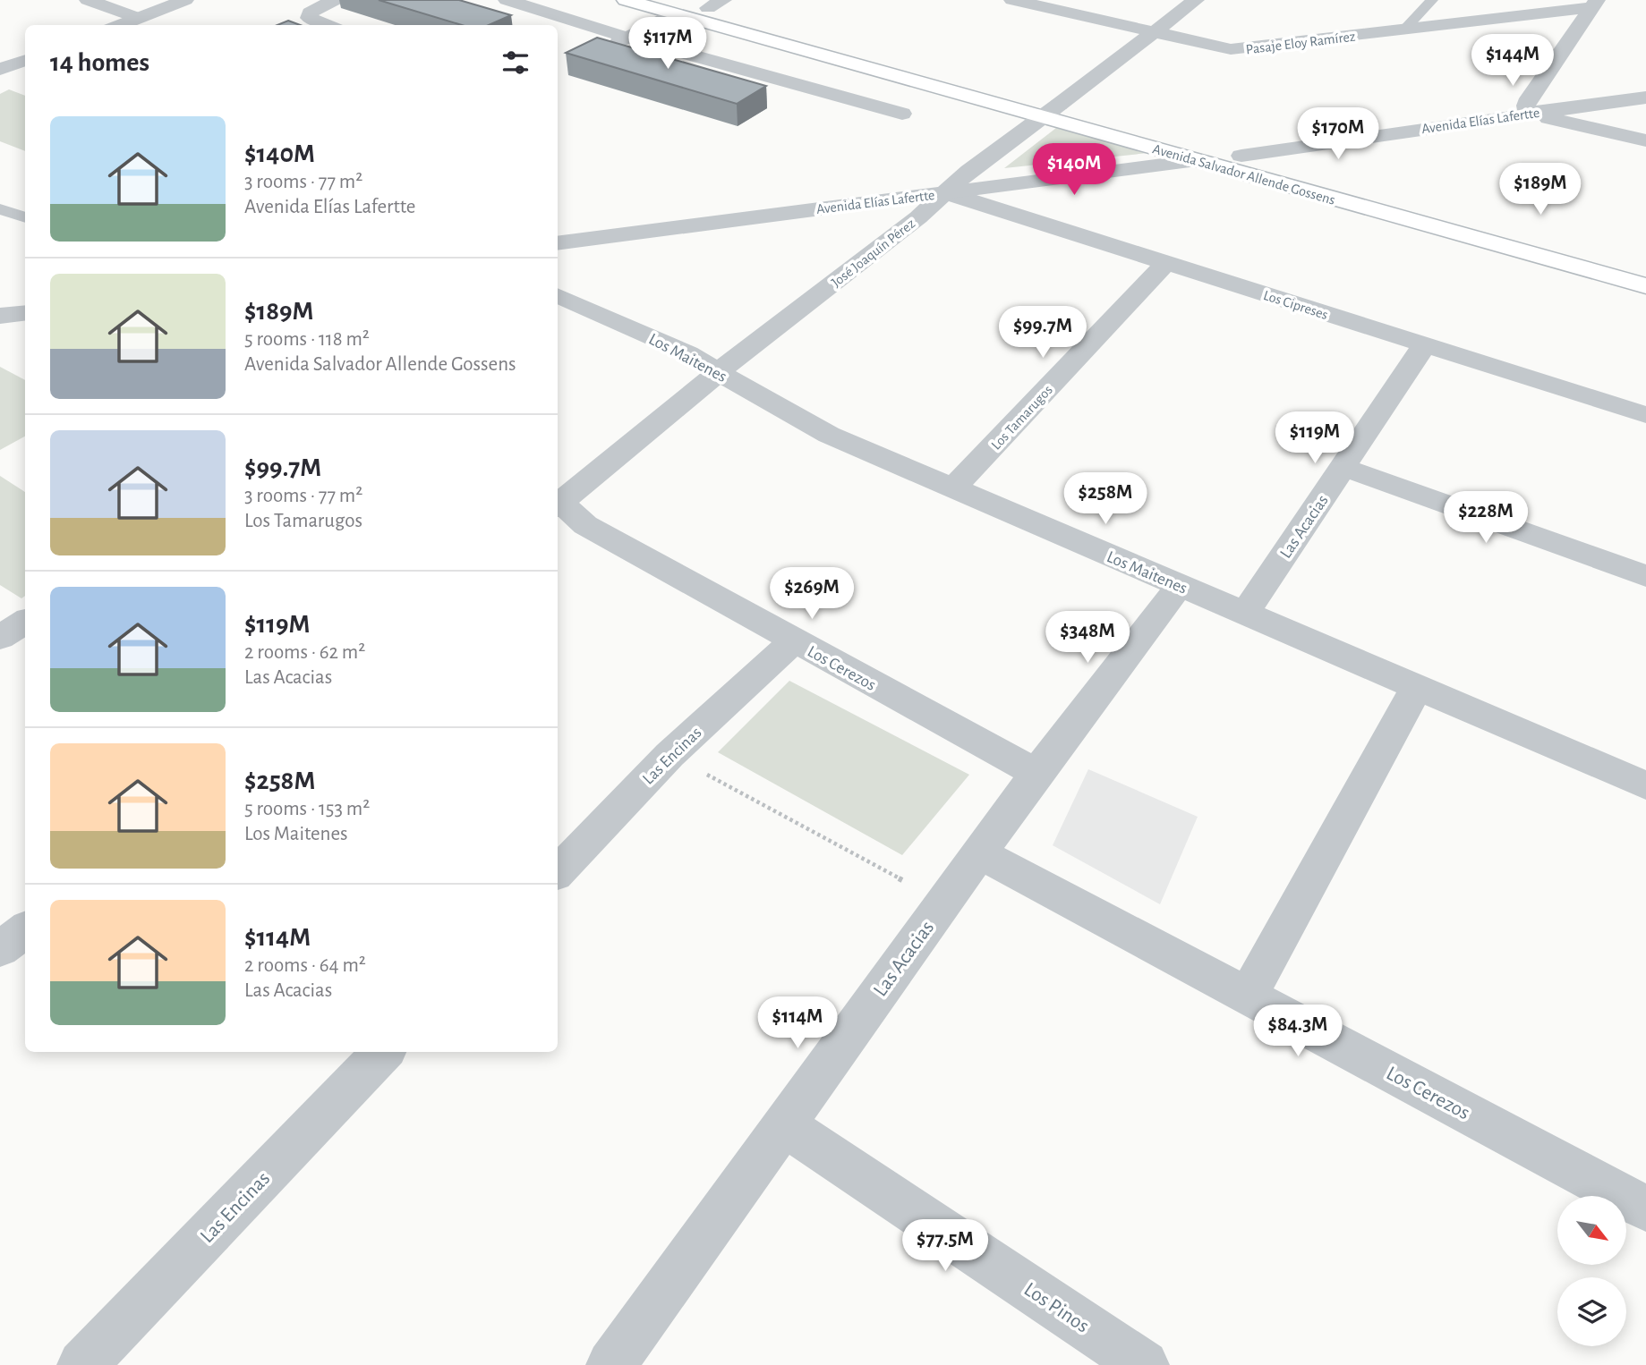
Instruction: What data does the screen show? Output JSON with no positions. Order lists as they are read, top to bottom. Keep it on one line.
{"streets":{"main road":["Avenida Salvador Allende Gossens"],"street":["Pasaje Eloy Ramírez","Avenida Elías Lafertte","José Joaquín Pérez","Los Cipreses","Los Maitenes","Los Tamarugos","Las Acacias","Los Cerezos","Las Encinas","Los Pinos"]},"crossings":[["Pasaje Eloy Ramírez","José Joaquín Pérez"],["Avenida Elías Lafertte","Avenida Salvador Allende Gossens"],["Avenida Elías Lafertte","José Joaquín Pérez"],["Avenida Elías Lafertte","Los Cipreses"],["Avenida Salvador Allende Gossens","José Joaquín Pérez"],["José Joaquín Pérez","Los Cipreses"],["José Joaquín Pérez","Los Maitenes"],["Los Cipreses","Los Tamarugos"],["Los Cipreses","Las Acacias"],["Los Maitenes","Los Tamarugos"],["Los Maitenes","Las Acacias"],["Las Acacias","Los Cerezos"],["Las Acacias","Los Pinos"],["Los Cerezos","Las Encinas"]],"north":"bottom right","page":{"price":["$117M","$144M","$170M","$140M","$189M","$99.7M","$119M","$258M","$228M","$269M","$348M","$114M","$84.3M","$77.5M"],"heading":"14 homes","list":[{"name":"$140M","note":"3 rooms · 77 m² · Avenida Elías Lafertte"},{"name":"$189M","note":"5 rooms · 118 m² · Avenida Salvador Allende Gossens"},{"name":"$99.7M","note":"3 rooms · 77 m² · Los Tamarugos"},{"name":"$119M","note":"2 rooms · 62 m² · Las Acacias"},{"name":"$258M","note":"5 rooms · 153 m² · Los Maitenes"},{"name":"$114M","note":"2 rooms · 64 m² · Las Acacias"}]}}
